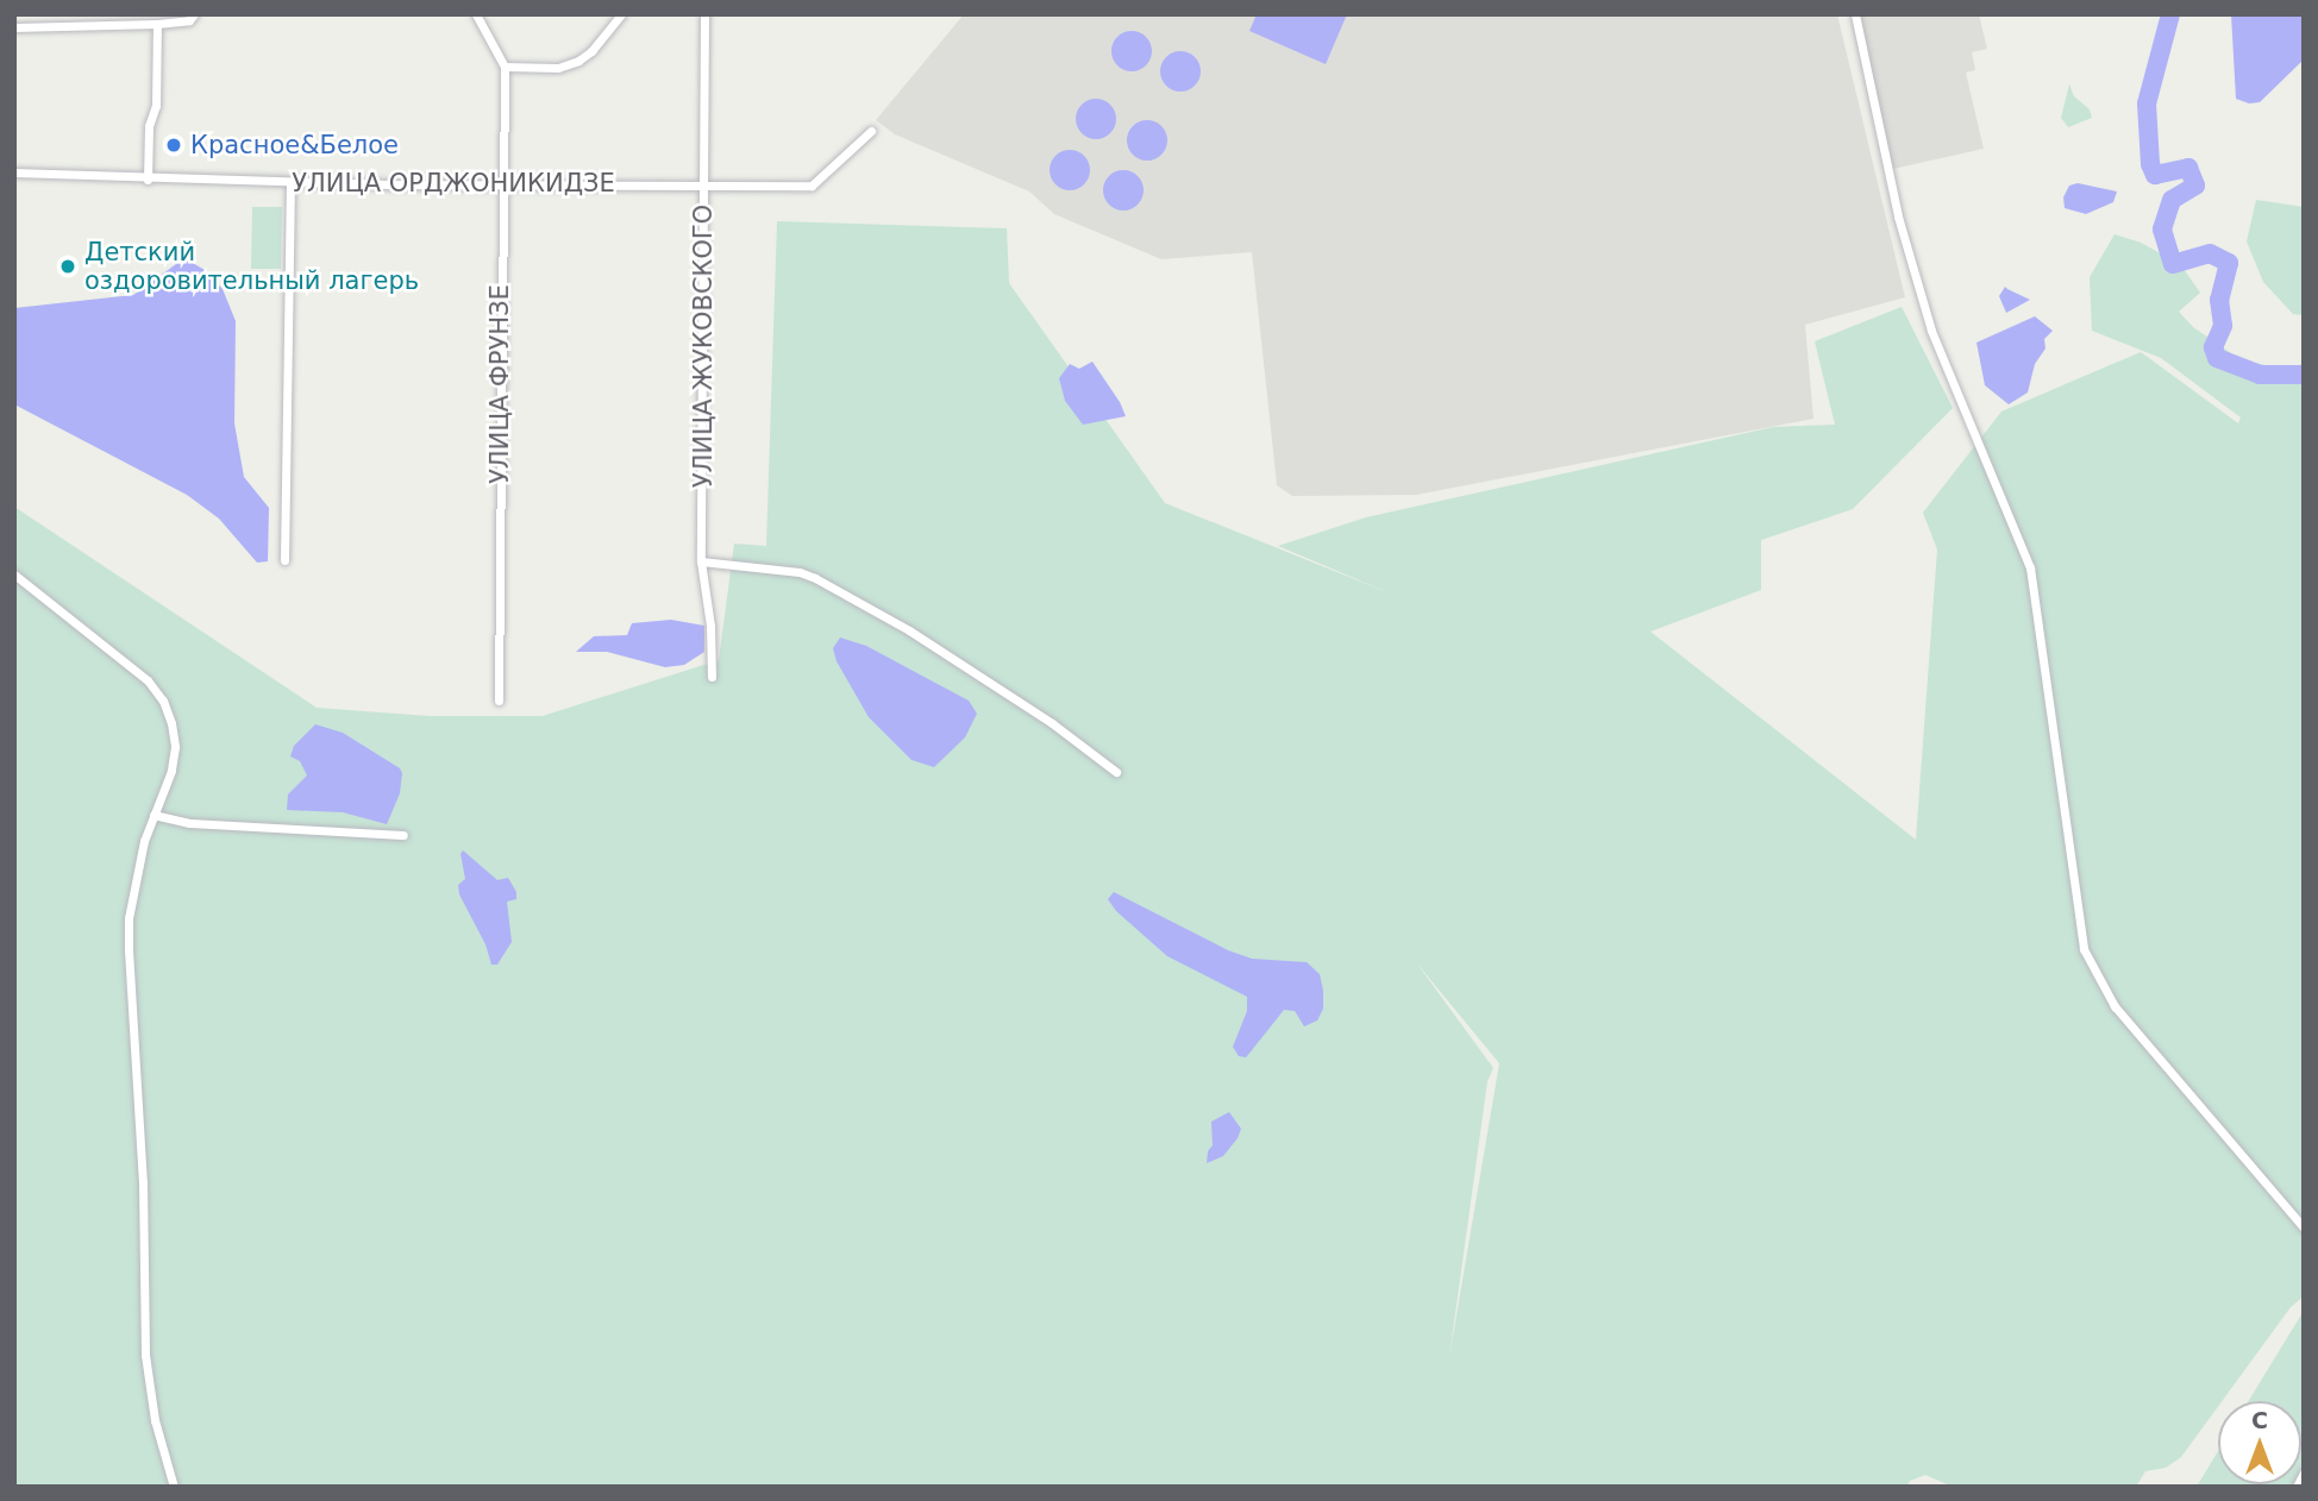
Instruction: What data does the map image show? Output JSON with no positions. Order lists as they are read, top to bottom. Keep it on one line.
{"streets":{"street":["УЛИЦА ОРДЖОНИКИДЗЕ","УЛИЦА ЖУКОВСКОГО","УЛИЦА ФРУНЗЕ"]},"crossings":[["УЛИЦА ОРДЖОНИКИДЗЕ","УЛИЦА ЖУКОВСКОГО"],["УЛИЦА ОРДЖОНИКИДЗЕ","УЛИЦА ФРУНЗЕ"]],"places":["Красное&Белое","Детский оздоровительный лагерь"],"north":"top"}
